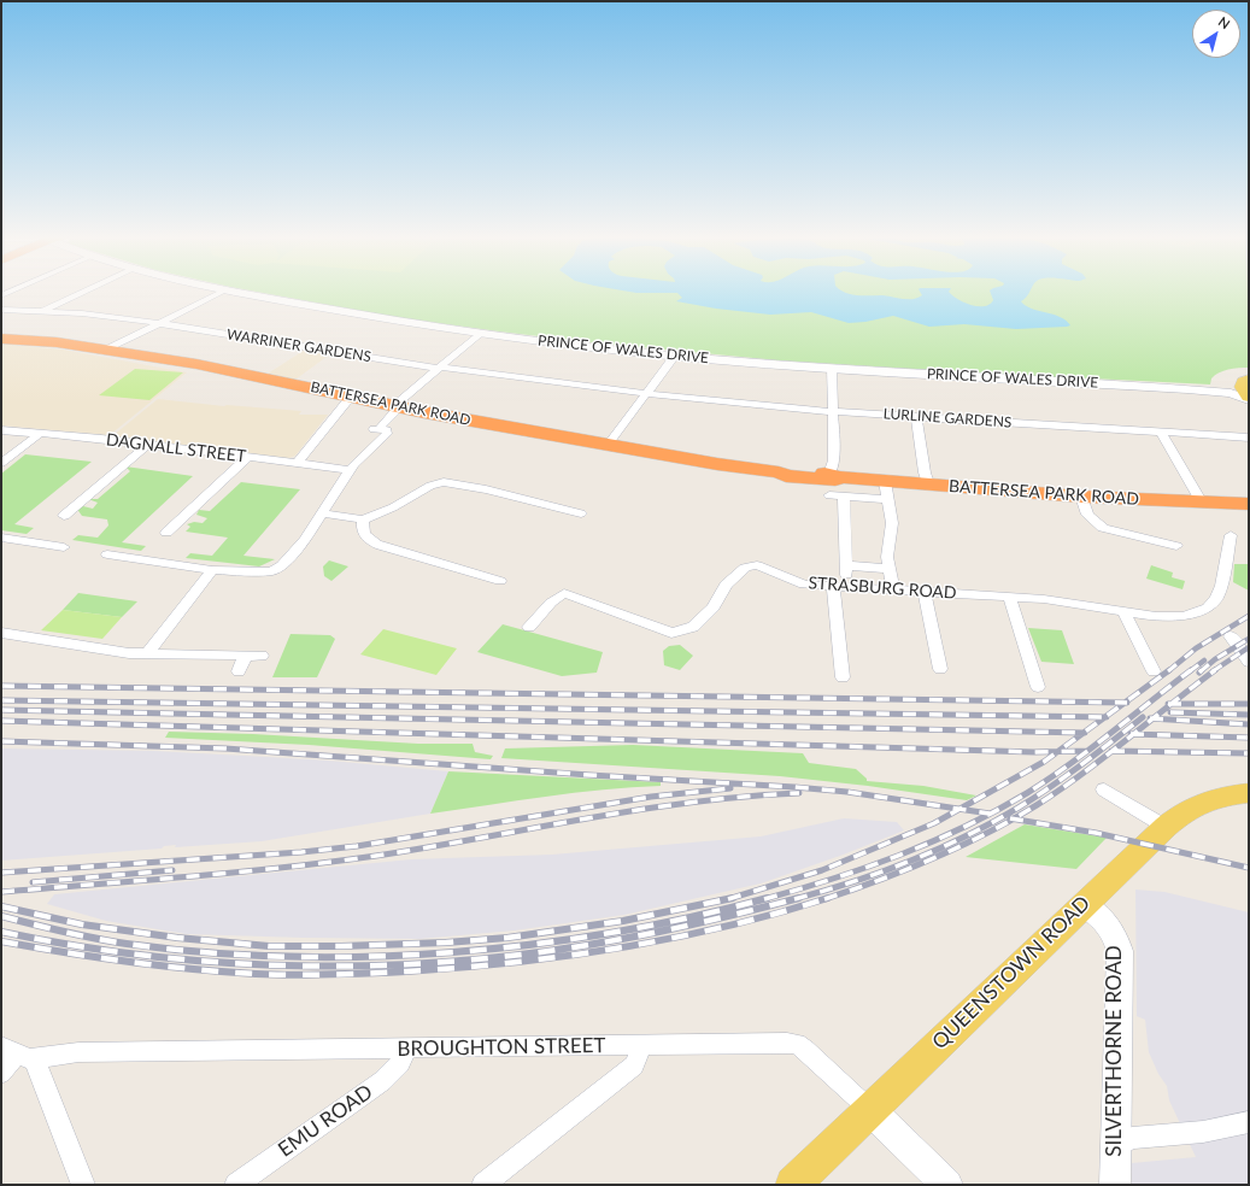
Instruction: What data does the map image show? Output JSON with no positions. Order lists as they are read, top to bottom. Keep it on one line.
{"streets":{"highway":["BATTERSEA PARK ROAD"],"main road":["QUEENSTOWN ROAD"],"street":["WARRINER GARDENS","PRINCE OF WALES DRIVE","LURLINE GARDENS","DAGNALL STREET","STRASBURG ROAD","BROUGHTON STREET","SILVERTHORNE ROAD","EMU ROAD"]},"crossings":[["WARRINER GARDENS","LURLINE GARDENS"],["QUEENSTOWN ROAD","BROUGHTON STREET"],["QUEENSTOWN ROAD","SILVERTHORNE ROAD"],["BROUGHTON STREET","EMU ROAD"]],"north":"top right"}
